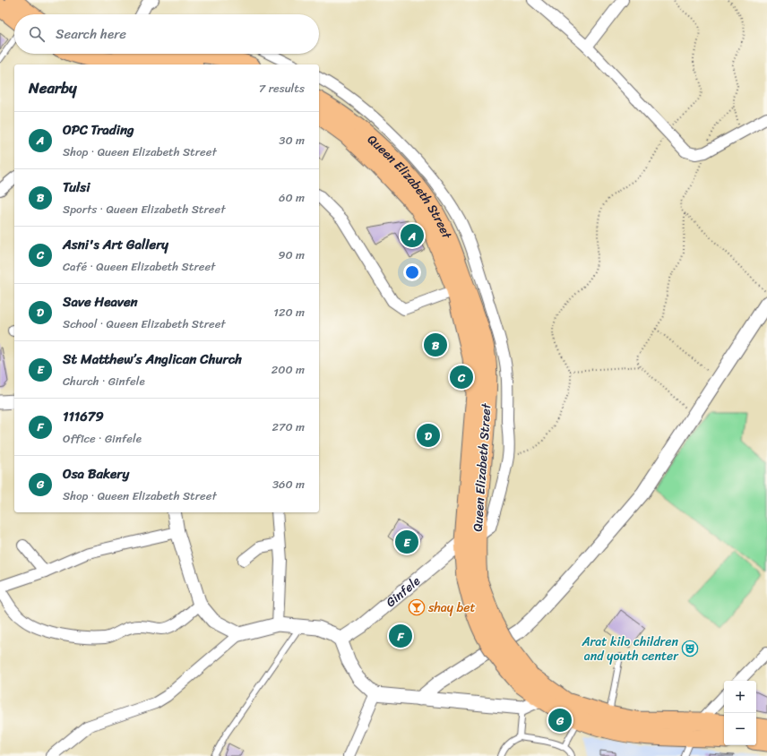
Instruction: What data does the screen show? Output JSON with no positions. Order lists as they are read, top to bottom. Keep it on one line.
{"streets":{"main road":["Queen Elizabeth Street"],"street":["Ginfele"]},"crossings":[["Queen Elizabeth Street","Ginfele"]],"places":{"bar":["shay bet"],"theatre":["Arat kilo children and youth center"]},"page":{"search":"Search here","heading":["Nearby","7 results"],"list":[{"mark":"A","name":"OPC Trading","note":"Shop · Queen Elizabeth Street","value":"30 m"},{"mark":"B","name":"Tulsi","note":"Sports · Queen Elizabeth Street","value":"60 m"},{"mark":"C","name":"Asni's Art Gallery","note":"Café · Queen Elizabeth Street","value":"90 m"},{"mark":"D","name":"Save Heaven","note":"School · Queen Elizabeth Street","value":"120 m"},{"mark":"E","name":"St Matthew’s Anglican Church","note":"Church · Ginfele","value":"200 m"},{"mark":"F","name":"111679","note":"Office · Ginfele","value":"270 m"},{"mark":"G","name":"Osa Bakery","note":"Shop · Queen Elizabeth Street","value":"360 m"}],"pins":["A","B","C","D","E","F","G"],"map_buttons":["+","−"]}}
